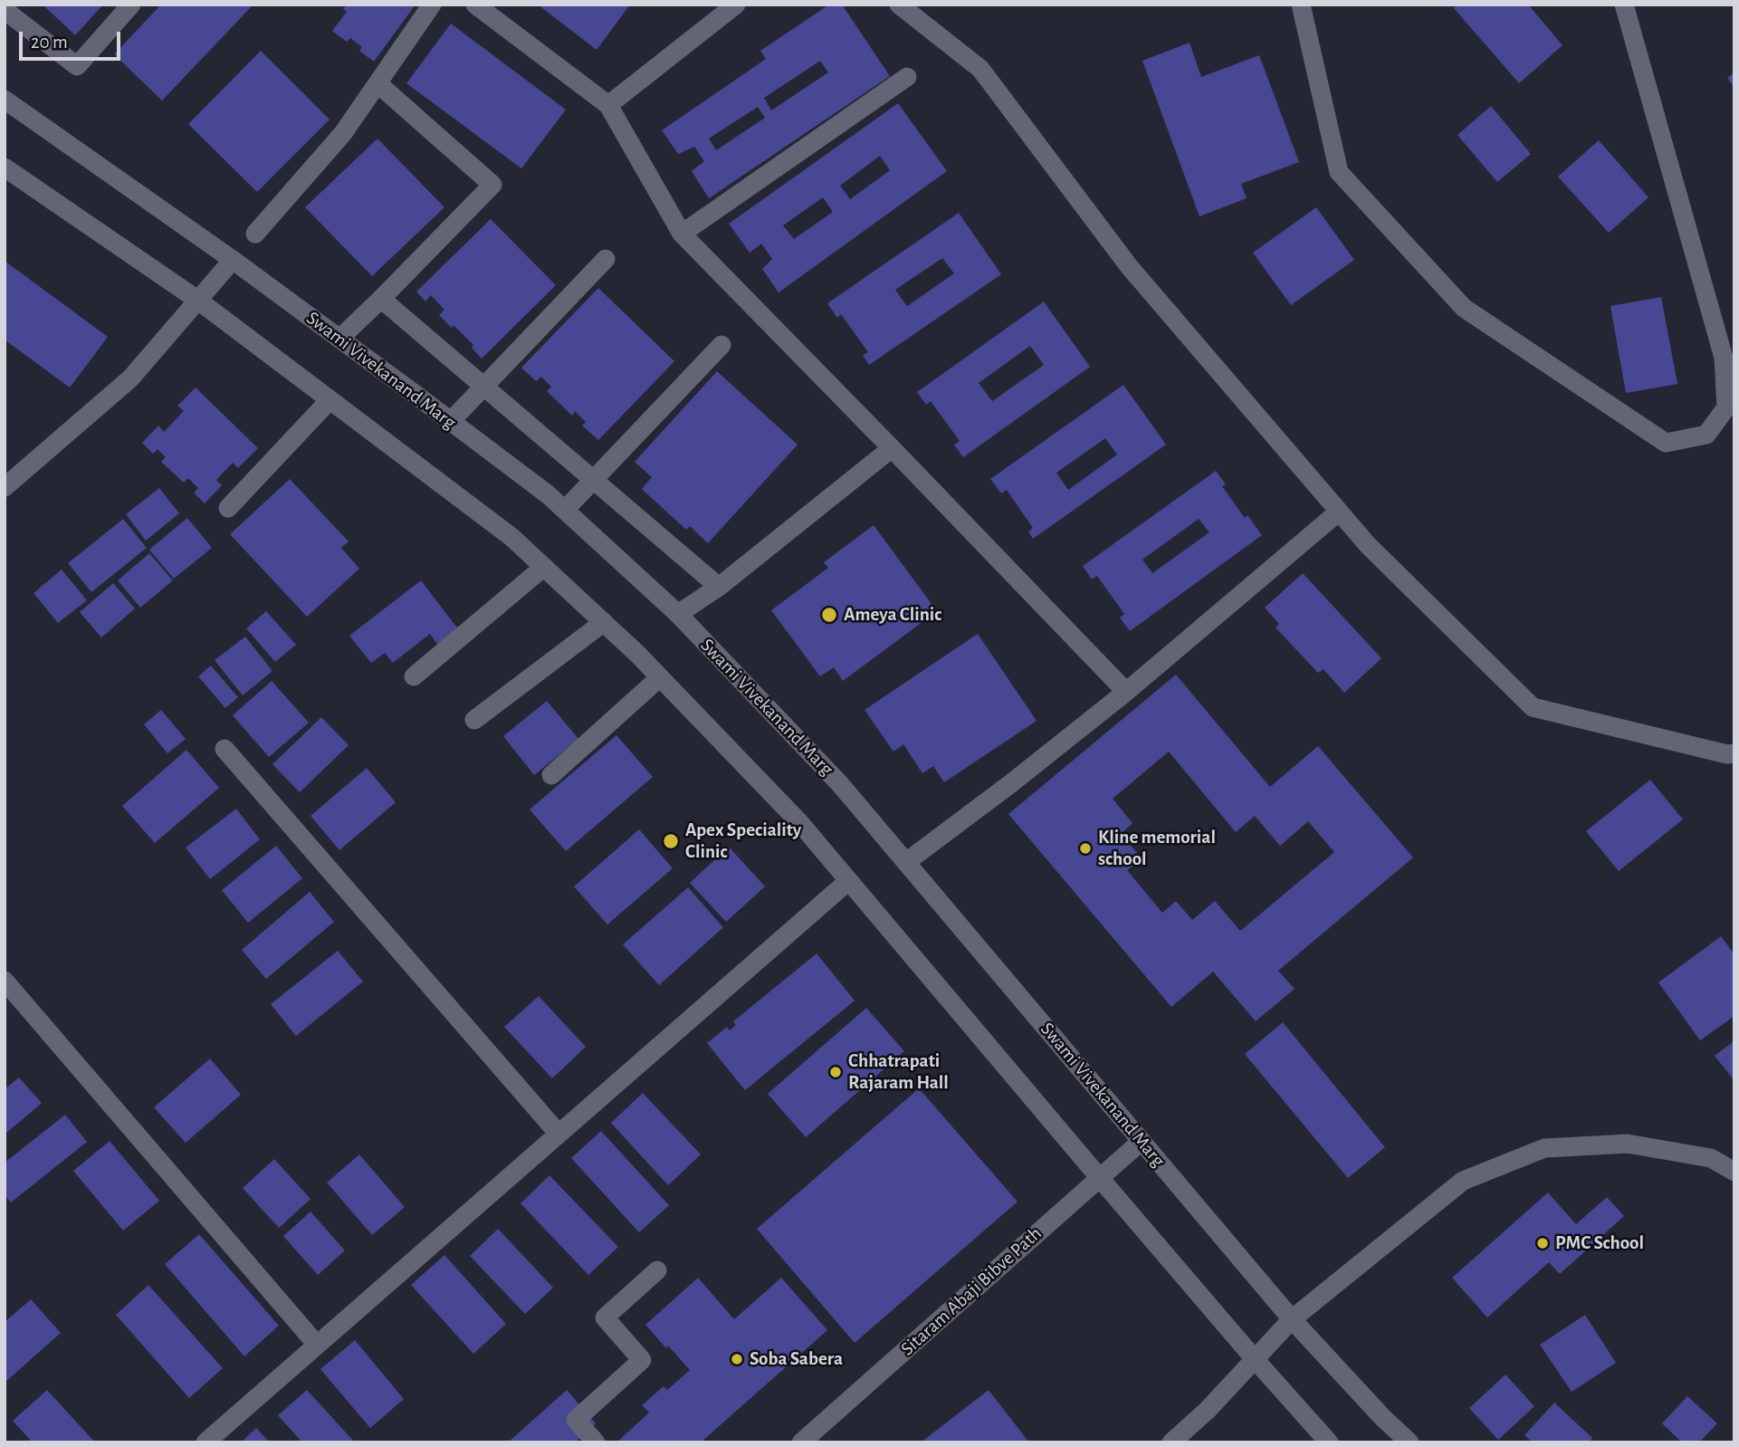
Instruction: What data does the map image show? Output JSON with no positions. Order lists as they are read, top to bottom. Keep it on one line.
{"streets":{"street":["Swami Vivekanand Marg","Sitaram Abaji Bibve Path"]},"crossings":[["Swami Vivekanand Marg","Sitaram Abaji Bibve Path"]],"places":["Ameya Clinic","Apex Speciality Clinic","Kline memorial school","Chhatrapati Rajaram Hall","PMC School","Soba Sabera"],"scale_bar":"20 m"}
